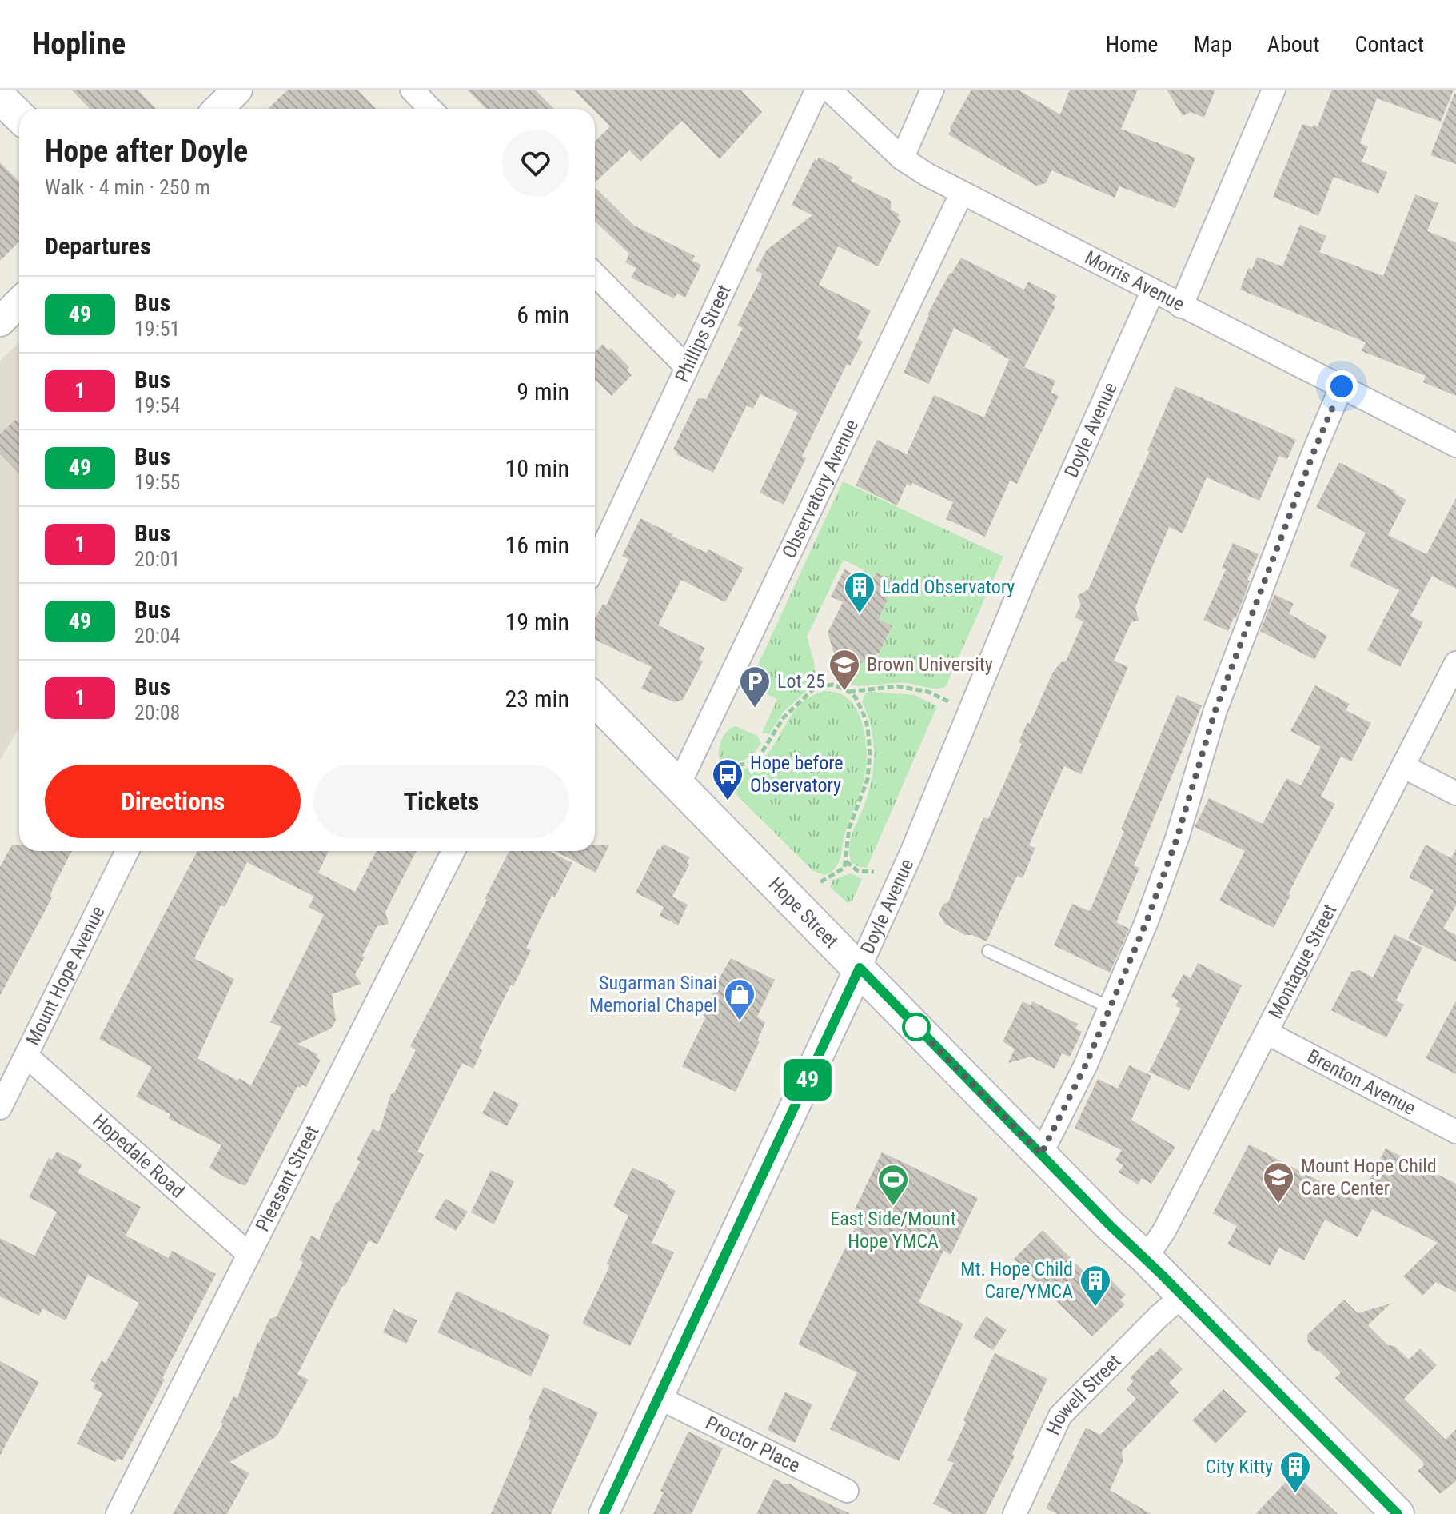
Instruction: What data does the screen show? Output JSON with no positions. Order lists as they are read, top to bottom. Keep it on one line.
{"streets":{"main road":["Hope Street"],"street":["Morris Avenue","Phillips Street","Doyle Avenue","Observatory Avenue","Montague Street","Mount Hope Avenue","Brenton Avenue","Hopedale Road","Pleasant Street","Howell Street","Proctor Place"]},"crossings":[["Morris Avenue","Doyle Avenue"],["Morris Avenue","Observatory Avenue"],["Doyle Avenue","Hope Street"],["Doyle Avenue","Proctor Place"],["Observatory Avenue","Hope Street"],["Hope Street","Montague Street"],["Hope Street","Howell Street"],["Montague Street","Brenton Avenue"],["Mount Hope Avenue","Hopedale Road"],["Hopedale Road","Pleasant Street"]],"places":{"building":["Ladd Observatory","Mt. Hope Child Care/YMCA","City Kitty"],"school or university":["Brown University","Mount Hope Child Care Center"],"parking":["Lot 25"],"bus stop":["Hope before Observatory"],"shop":["Sugarman Sinai Memorial Chapel"],"sports":["East Side/Mount Hope YMCA"]},"lines":["bus line 49"],"page":{"header":"Hopline","nav":["Home","Map","About","Contact"],"on_map":"49","heading":[["Hope after Doyle","Walk · 4 min · 250 m"],"Departures"],"list":[{"mark":"49","name":"Bus","note":"19:51","value":"6 min"},{"mark":"1","name":"Bus","note":"19:54","value":"9 min"},{"mark":"49","name":"Bus","note":"19:55","value":"10 min"},{"mark":"1","name":"Bus","note":"20:01","value":"16 min"},{"mark":"49","name":"Bus","note":"20:04","value":"19 min"},{"mark":"1","name":"Bus","note":"20:08","value":"23 min"}],"buttons":["Directions","Tickets"]}}
